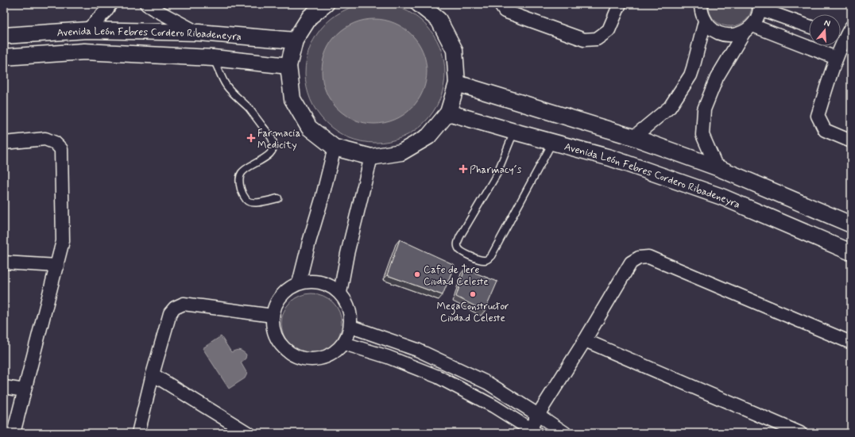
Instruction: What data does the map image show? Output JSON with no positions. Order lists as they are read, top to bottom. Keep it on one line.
{"streets":{"street":["Avenida León Febres Cordero Ribadeneyra"]},"places":{"health":["Farmacia Medicity","Pharmacy´s"],"other":["Cafe de Tere Ciudad Celeste","MegaConstructor Ciudad Celeste"]},"north":"top"}
